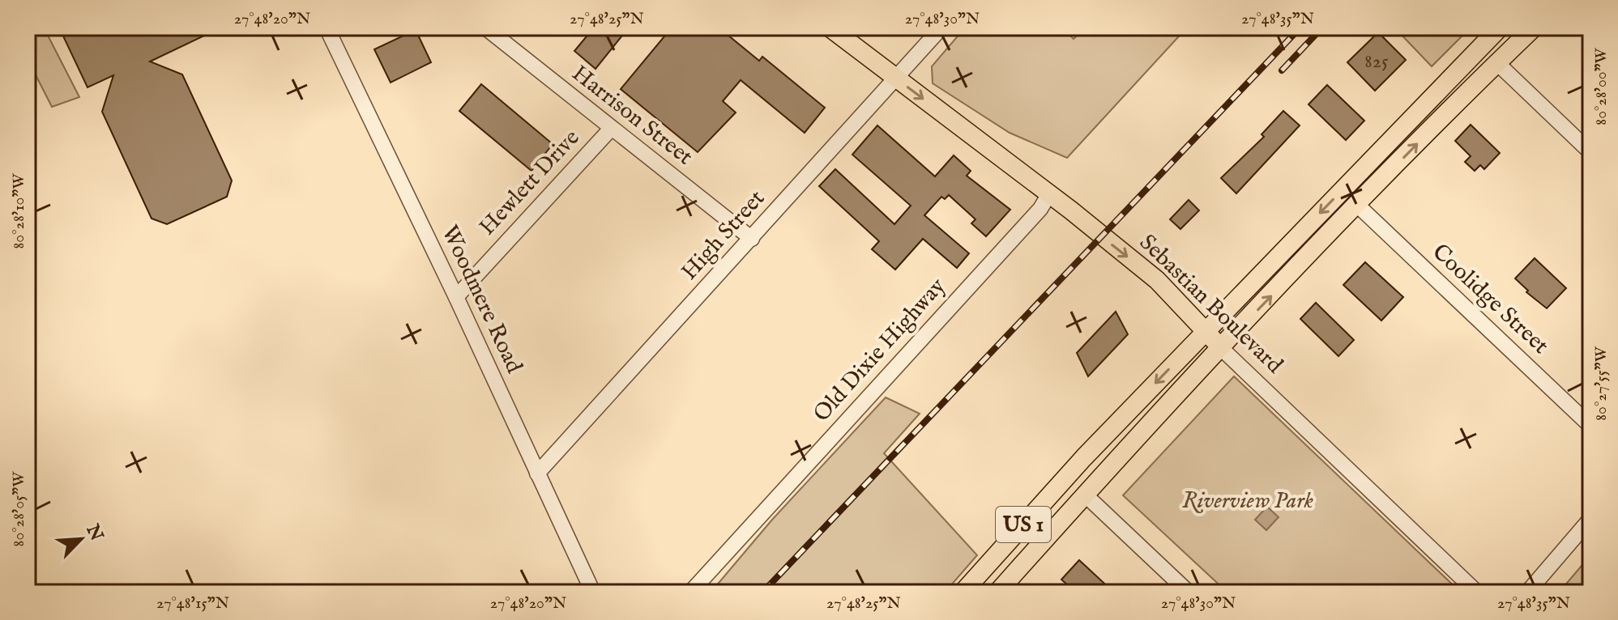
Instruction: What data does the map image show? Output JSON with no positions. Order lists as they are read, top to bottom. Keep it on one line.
{"streets":{"main road":["Sebastian Boulevard","US 1"],"street":["Harrison Street","Hewlett Drive","High Street","Woodmere Road","Coolidge Street","Old Dixie Highway"]},"crossings":[["Harrison Street","Hewlett Drive"],["Harrison Street","High Street"],["Hewlett Drive","Woodmere Road"],["High Street","Woodmere Road"],["High Street","Sebastian Boulevard"],["Coolidge Street","US 1"],["Sebastian Boulevard","Old Dixie Highway"],["Sebastian Boulevard","US 1"]],"one_way":["Sebastian Boulevard"],"parks":["Riverview Park"],"house_numbers":["825"],"north":"top right","coordinates":["27°48'20\"N","27°48'25\"N","27°48'30\"N","27°48'35\"N","80°28'00\"W","80°28'10\"W","80°27'55\"W","80°28'05\"W","27°48'15\"N"]}
